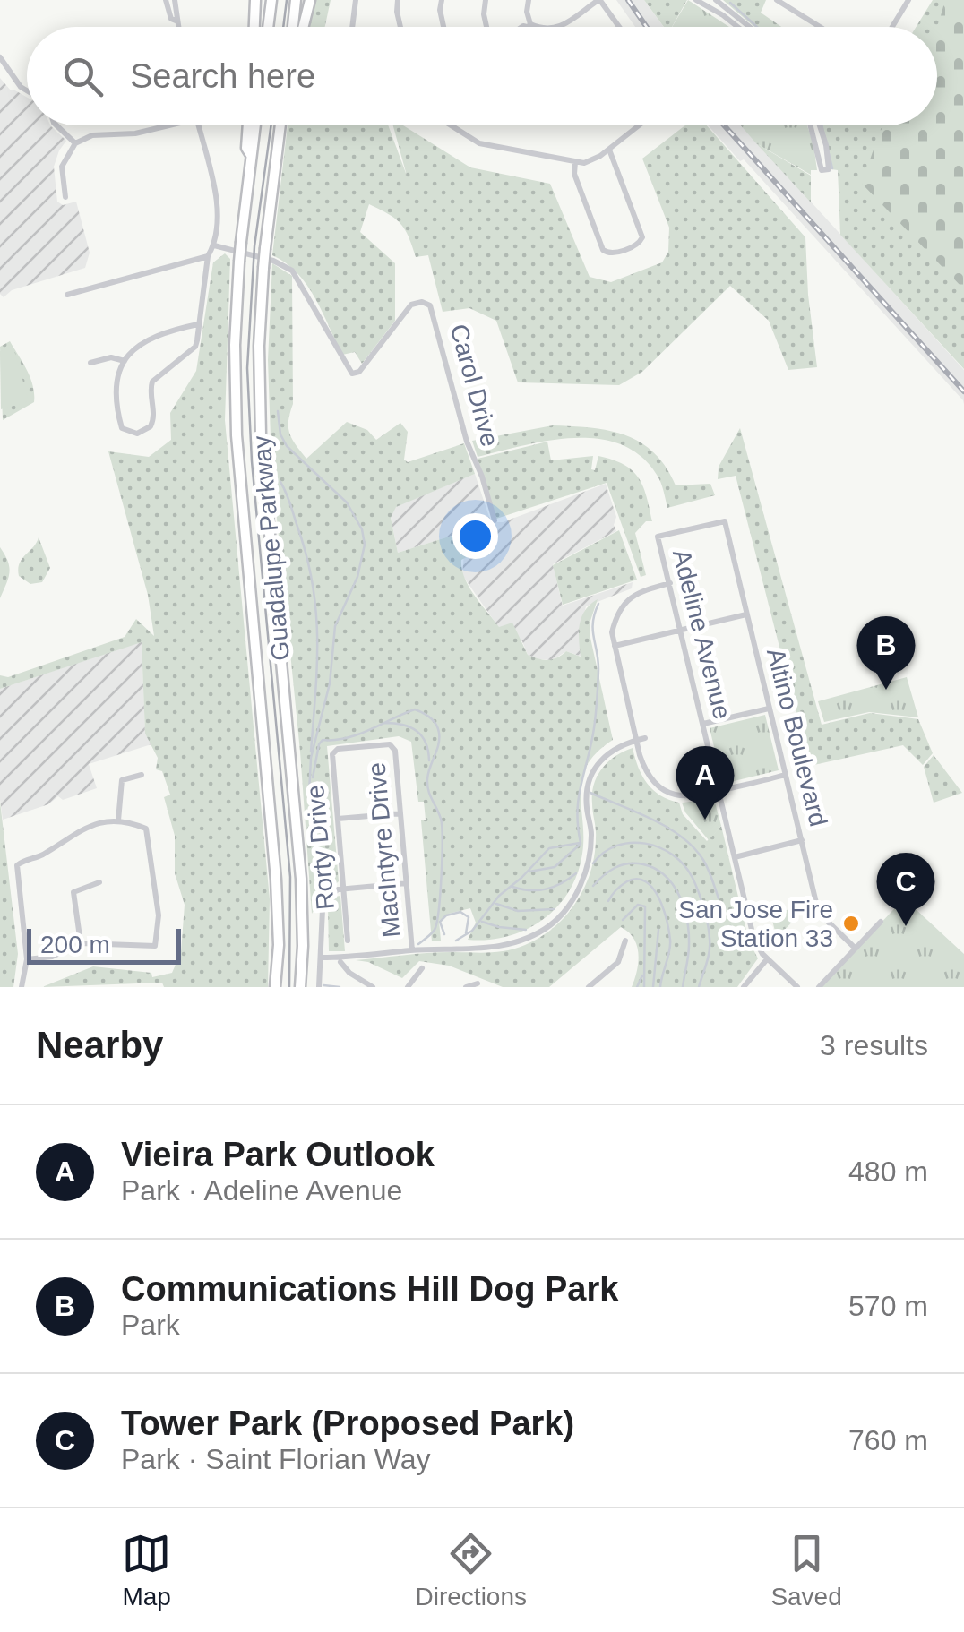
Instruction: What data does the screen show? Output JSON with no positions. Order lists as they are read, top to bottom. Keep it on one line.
{"streets":{"highway":["Guadalupe Parkway"],"street":["Carol Drive","Adeline Avenue","Altino Boulevard","Rorty Drive","MacIntyre Drive"]},"crossings":[["Adeline Avenue","Altino Boulevard"],["Rorty Drive","MacIntyre Drive"]],"places":["San Jose Fire Station 33"],"scale_bar":"200 m","page":{"search":"Search here","pins":["B","A","C"],"scale":"200 m","heading":["Nearby","3 results"],"list":[{"mark":"A","name":"Vieira Park Outlook","note":"Park · Adeline Avenue","value":"480 m"},{"mark":"B","name":"Communications Hill Dog Park","note":"Park","value":"570 m"},{"mark":"C","name":"Tower Park (Proposed Park)","note":"Park · Saint Florian Way","value":"760 m"}],"nav":["Map","Directions","Saved"]}}
